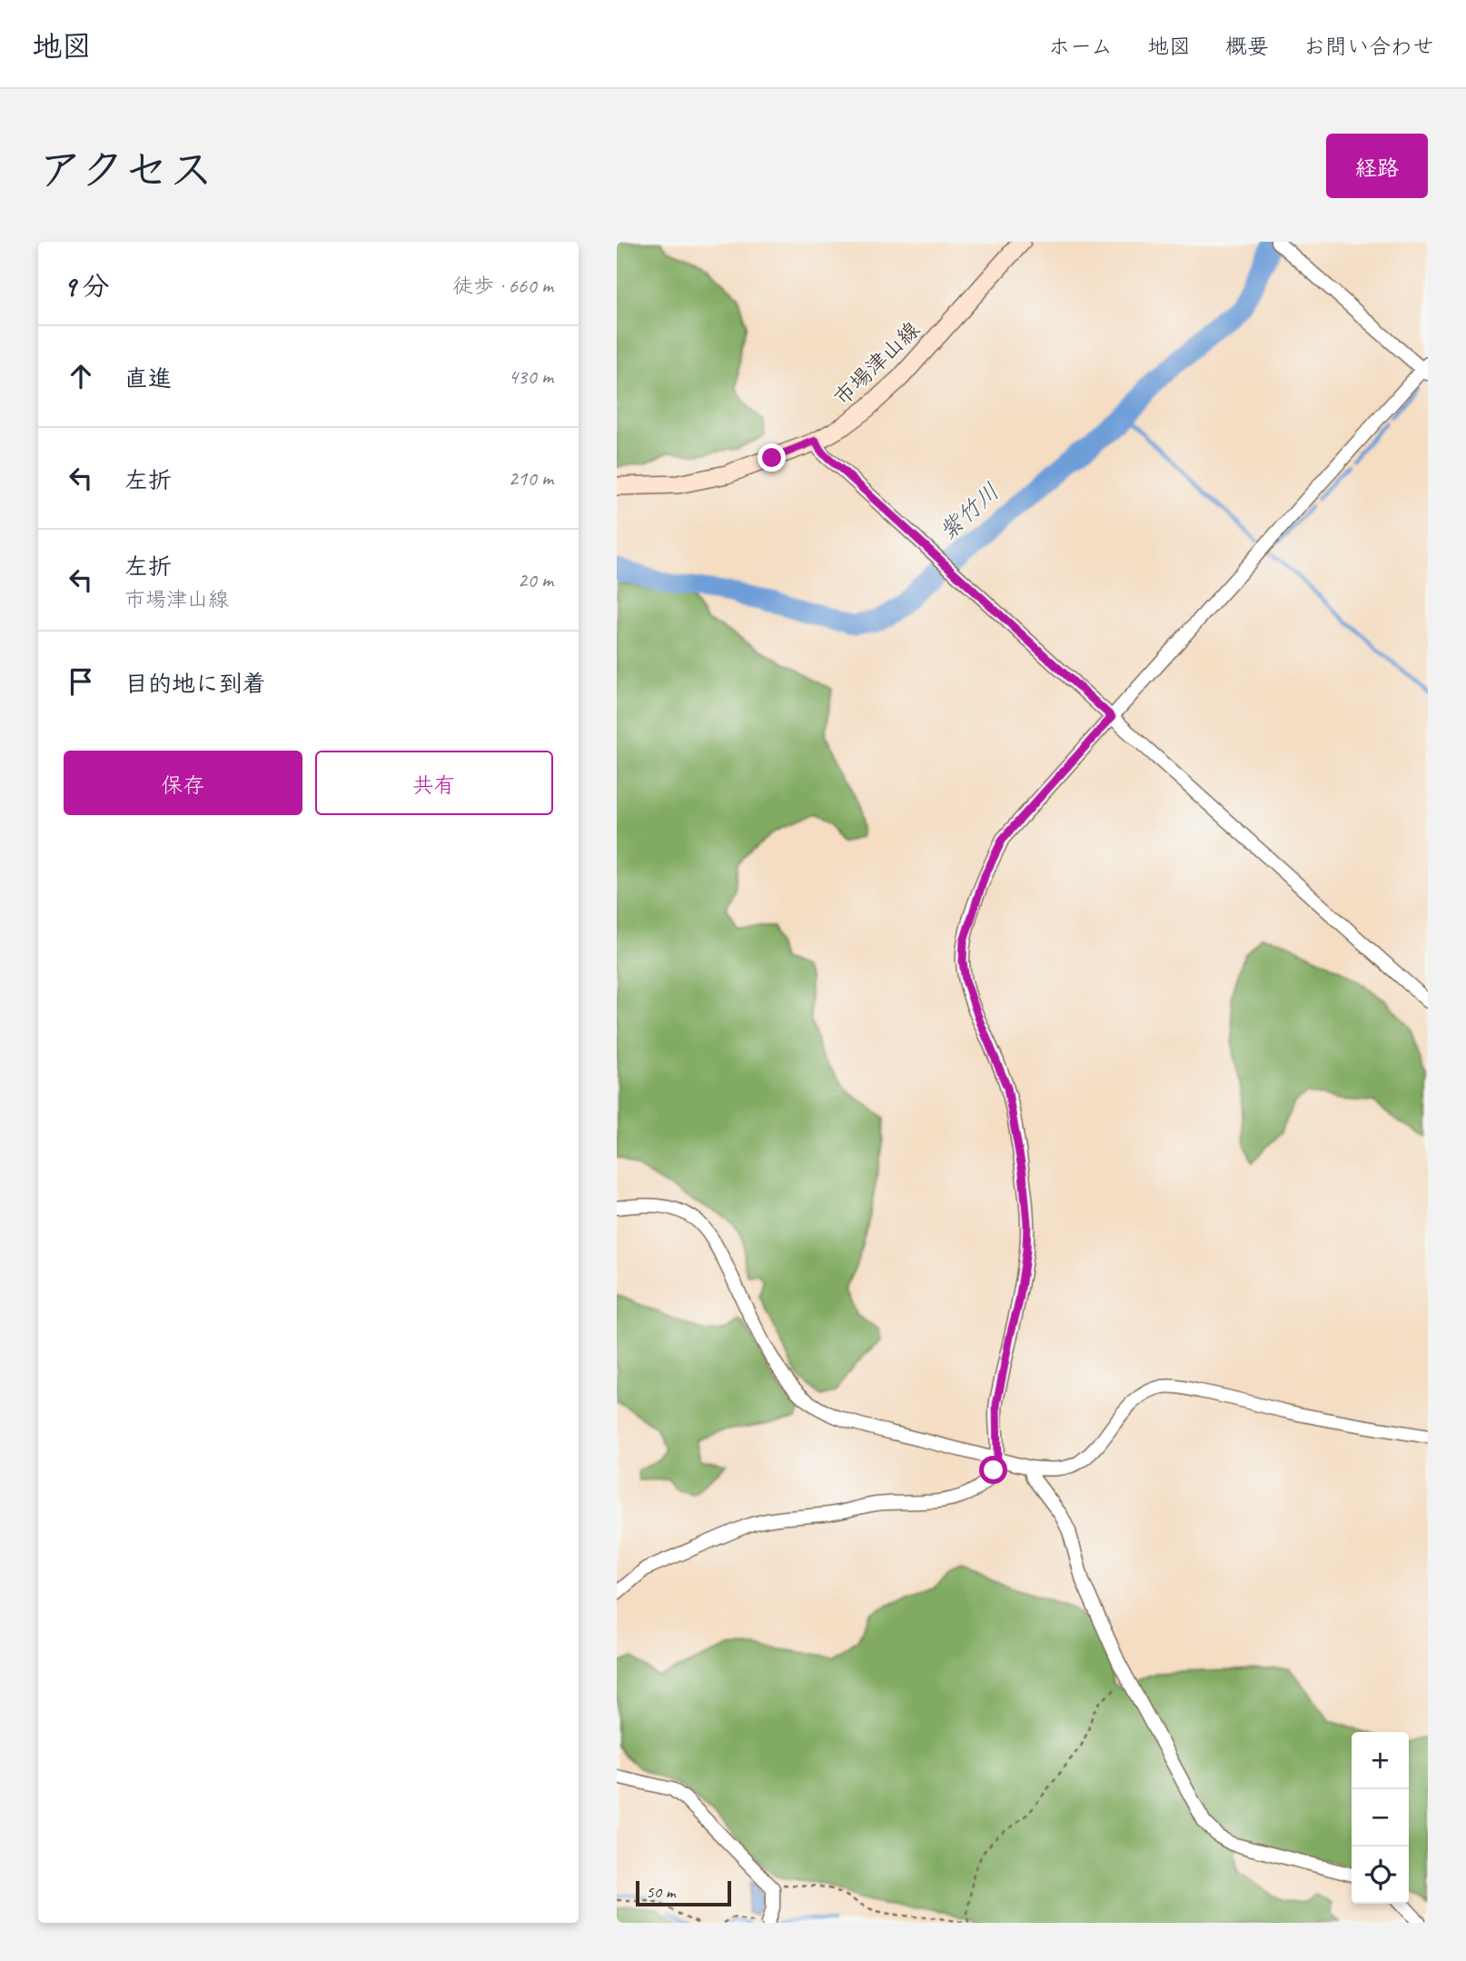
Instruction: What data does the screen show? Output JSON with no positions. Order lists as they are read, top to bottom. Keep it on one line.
{"streets":{"main road":["市場津山線"]},"water":["紫竹川"],"scale_bar":"50 m","page":{"header":"地図","nav":["ホーム","地図","概要","お問い合わせ"],"title":"アクセス","buttons":["経路",["保存","共有"]],"heading":["9 分","徒歩 · 660 m"],"list":[["直進","430 m"],["左折","210 m"],["左折","市場津山線","20 m"],"目的地に到着"],"map_buttons":["+","−"],"scale":"50 m"}}
